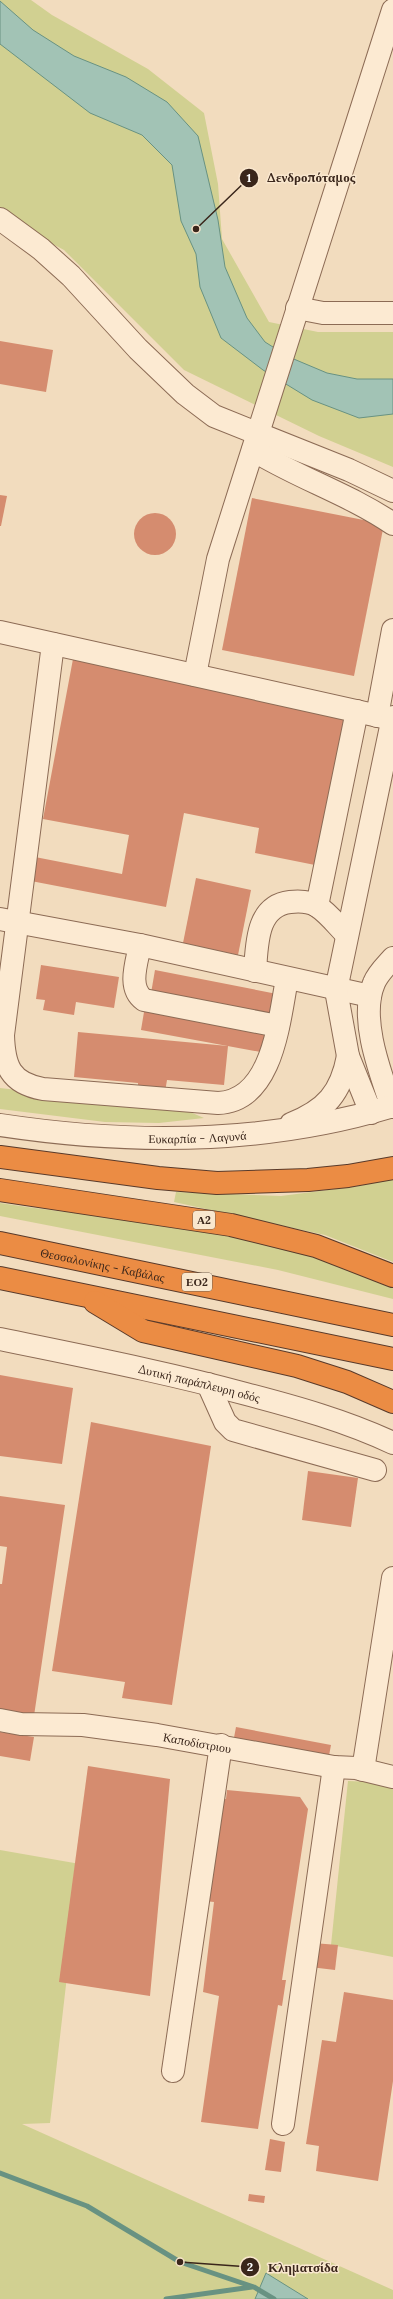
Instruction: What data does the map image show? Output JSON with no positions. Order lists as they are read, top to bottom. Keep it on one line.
{"streets":{"highway":["Α2","Θεσσαλονίκης - Καβάλας","ΕΟ2"],"street":["Ευκαρπία - Λαγυνά","Δυτική παράπλευρη οδός","Καποδίστριου"]},"places":["Δενδροπόταμος","Κληματσίδα"]}
